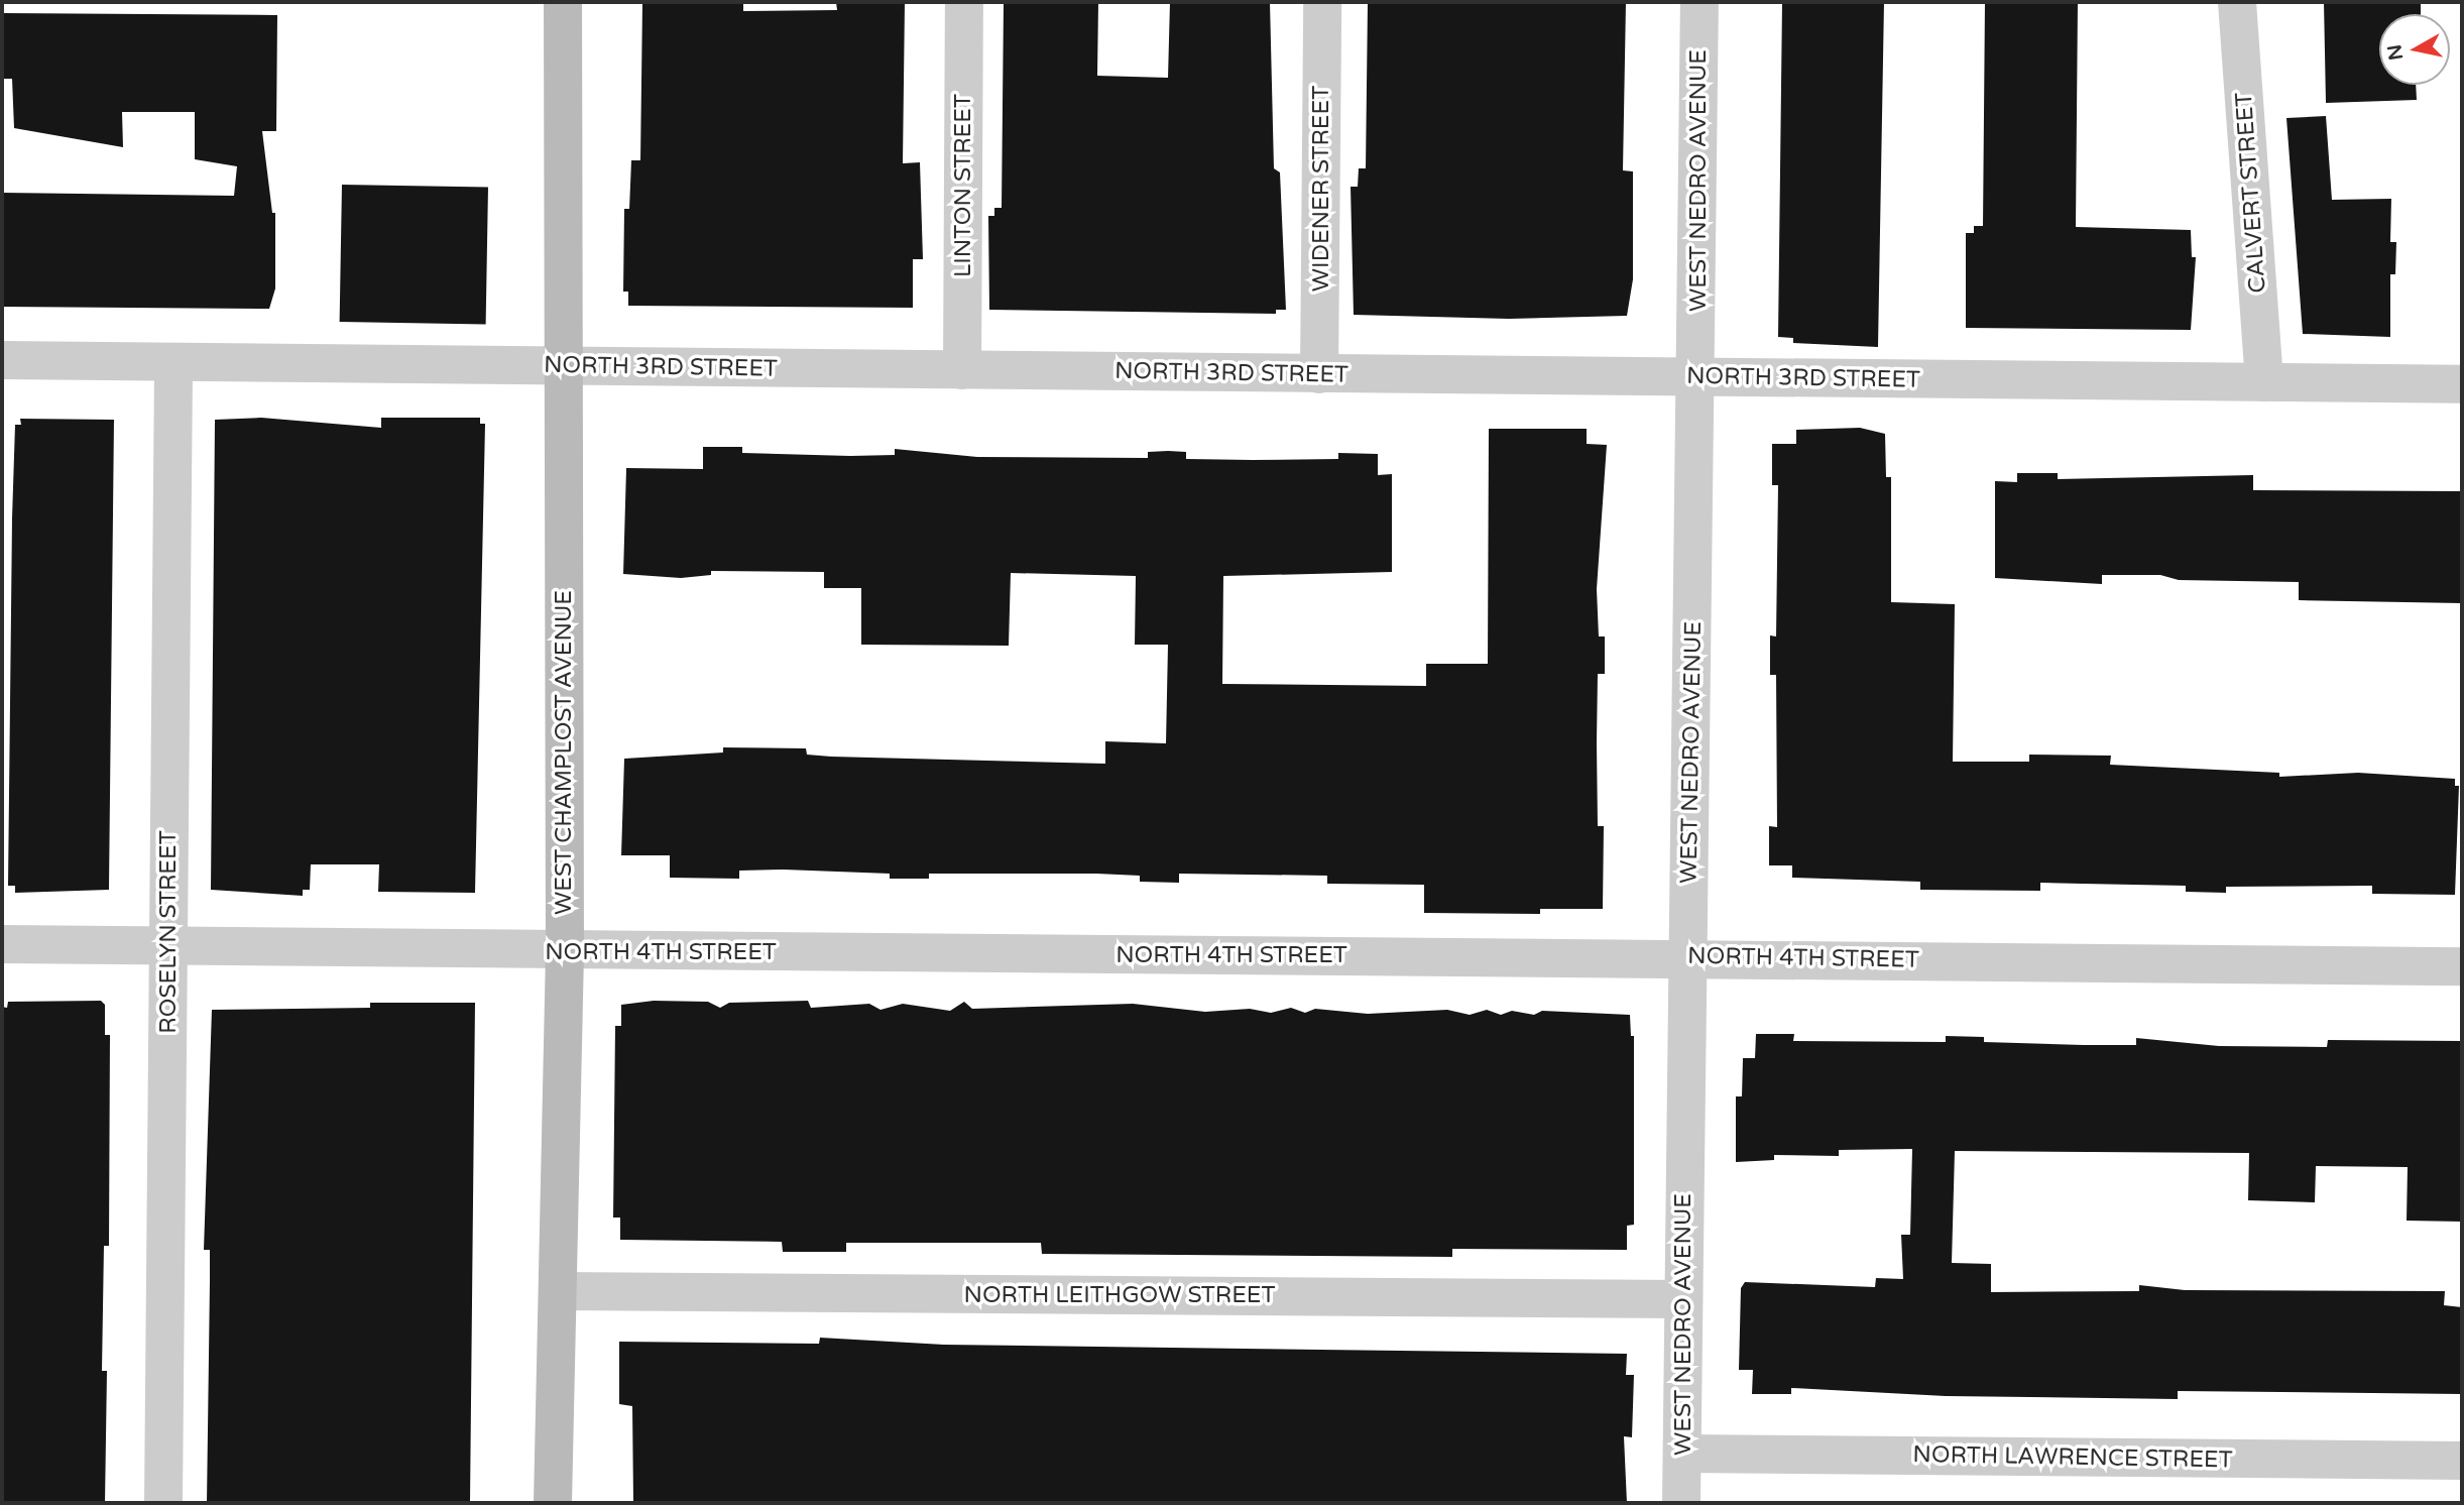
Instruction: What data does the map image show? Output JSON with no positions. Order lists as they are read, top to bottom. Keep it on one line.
{"streets":{"street":["WEST NEDRO AVENUE","LINTON STREET","WIDENER STREET","CALVERT STREET","NORTH 3RD STREET","WEST CHAMPLOST AVENUE","ROSELYN STREET","NORTH 4TH STREET","NORTH LEITHGOW STREET","NORTH LAWRENCE STREET"]},"crossings":[["WEST NEDRO AVENUE","NORTH 3RD STREET"],["WEST NEDRO AVENUE","NORTH 4TH STREET"],["WEST NEDRO AVENUE","NORTH LEITHGOW STREET"],["WEST NEDRO AVENUE","NORTH LAWRENCE STREET"],["LINTON STREET","NORTH 3RD STREET"],["WIDENER STREET","NORTH 3RD STREET"],["CALVERT STREET","NORTH 3RD STREET"],["NORTH 3RD STREET","WEST CHAMPLOST AVENUE"],["NORTH 3RD STREET","ROSELYN STREET"],["WEST CHAMPLOST AVENUE","NORTH 4TH STREET"],["WEST CHAMPLOST AVENUE","NORTH LEITHGOW STREET"],["ROSELYN STREET","NORTH 4TH STREET"]],"north":"left"}
